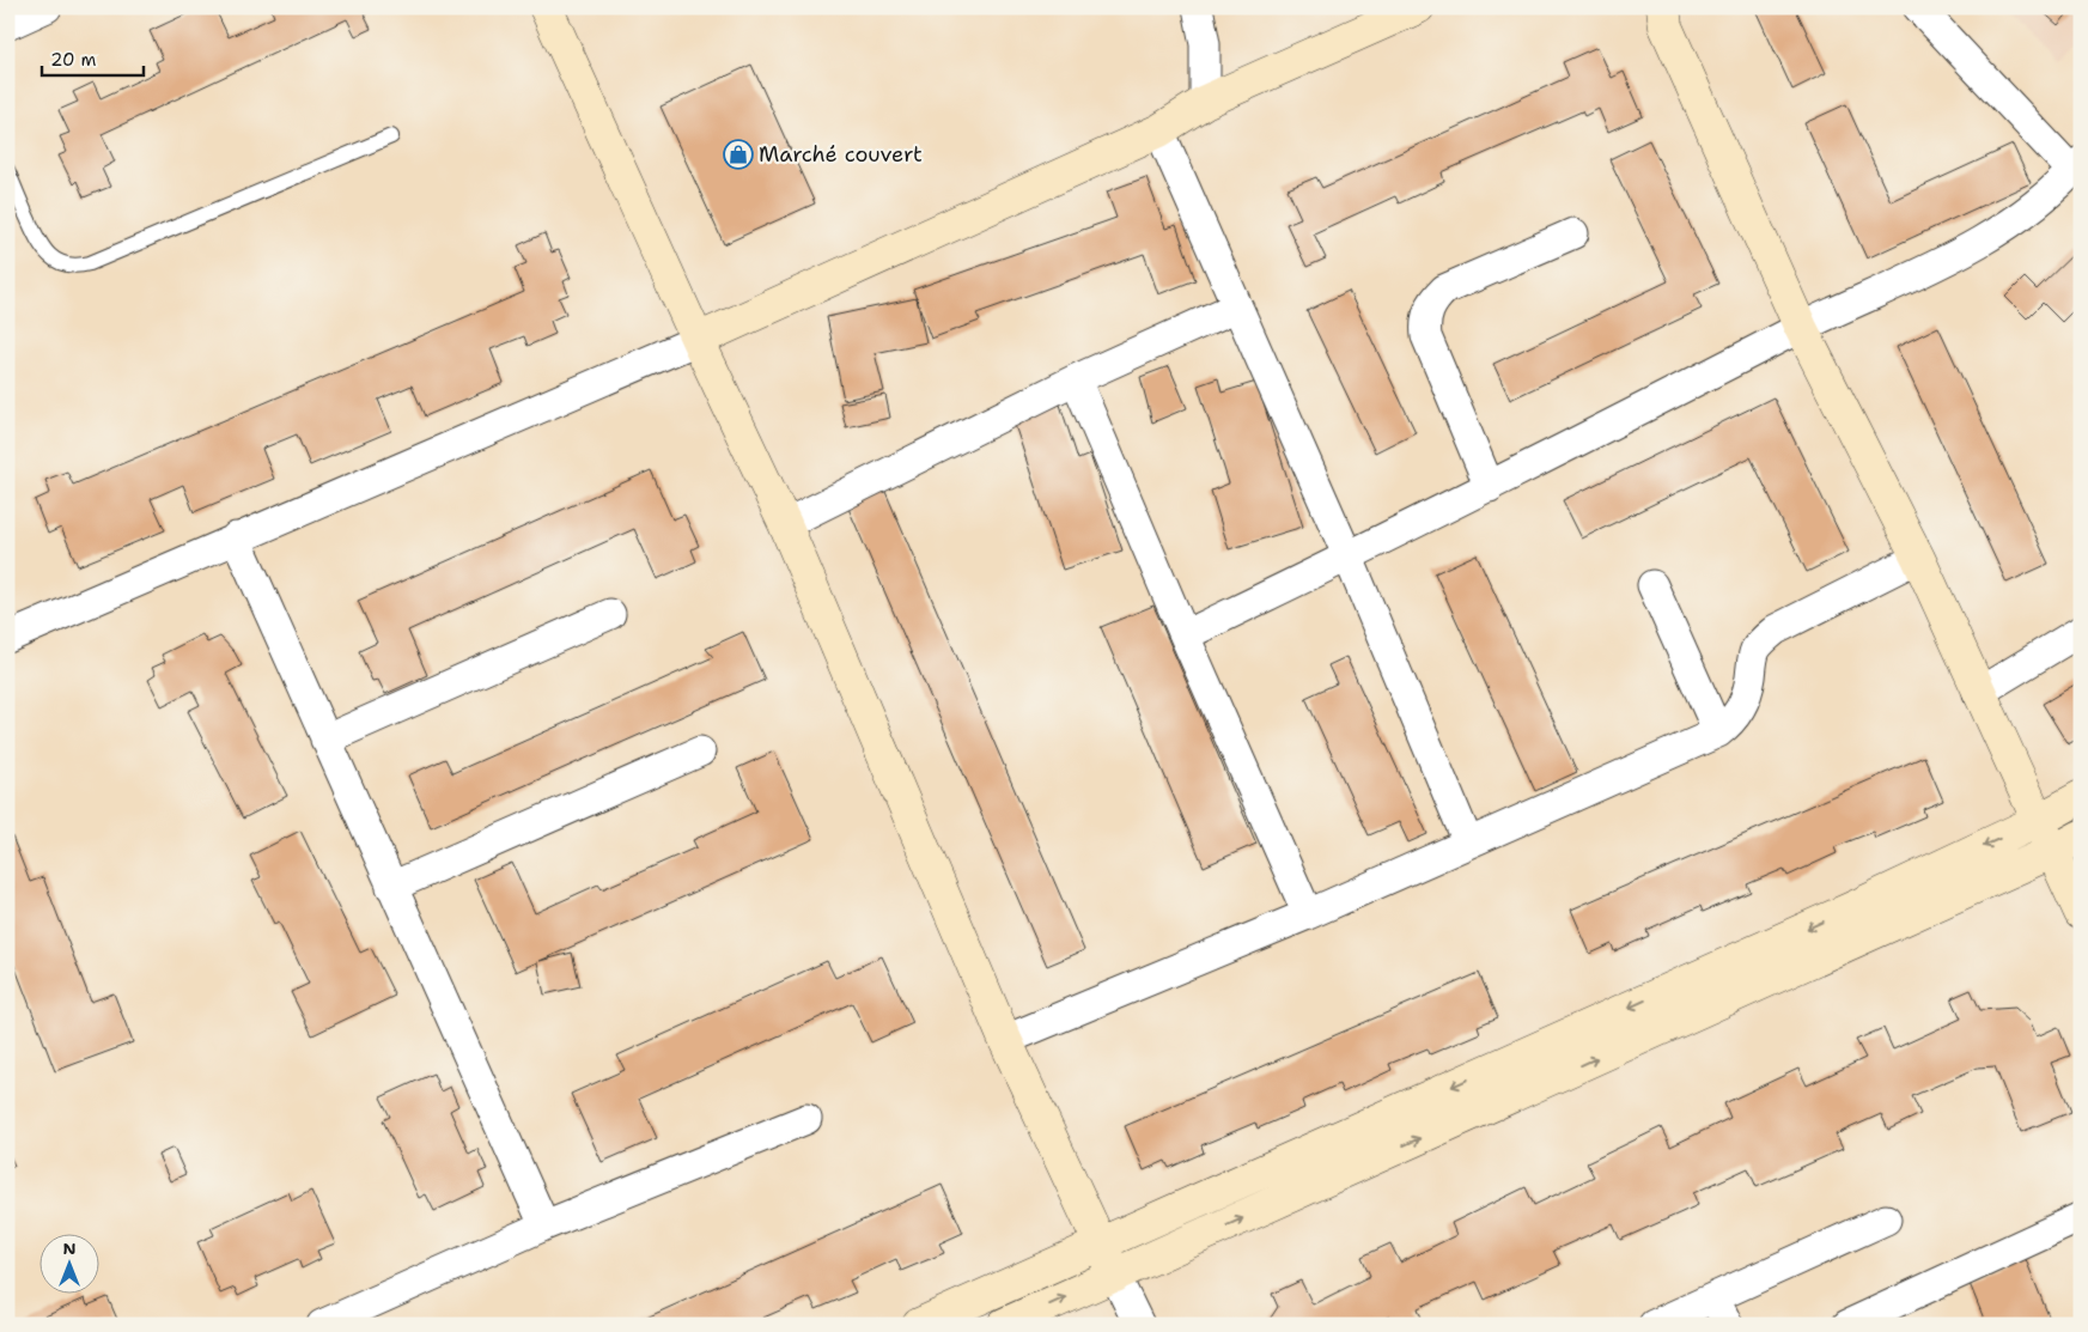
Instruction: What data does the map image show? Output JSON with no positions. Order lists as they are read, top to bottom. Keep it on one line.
{"places":{"shop":["Marché couvert"]},"scale_bar":"20 m","north":"top"}
